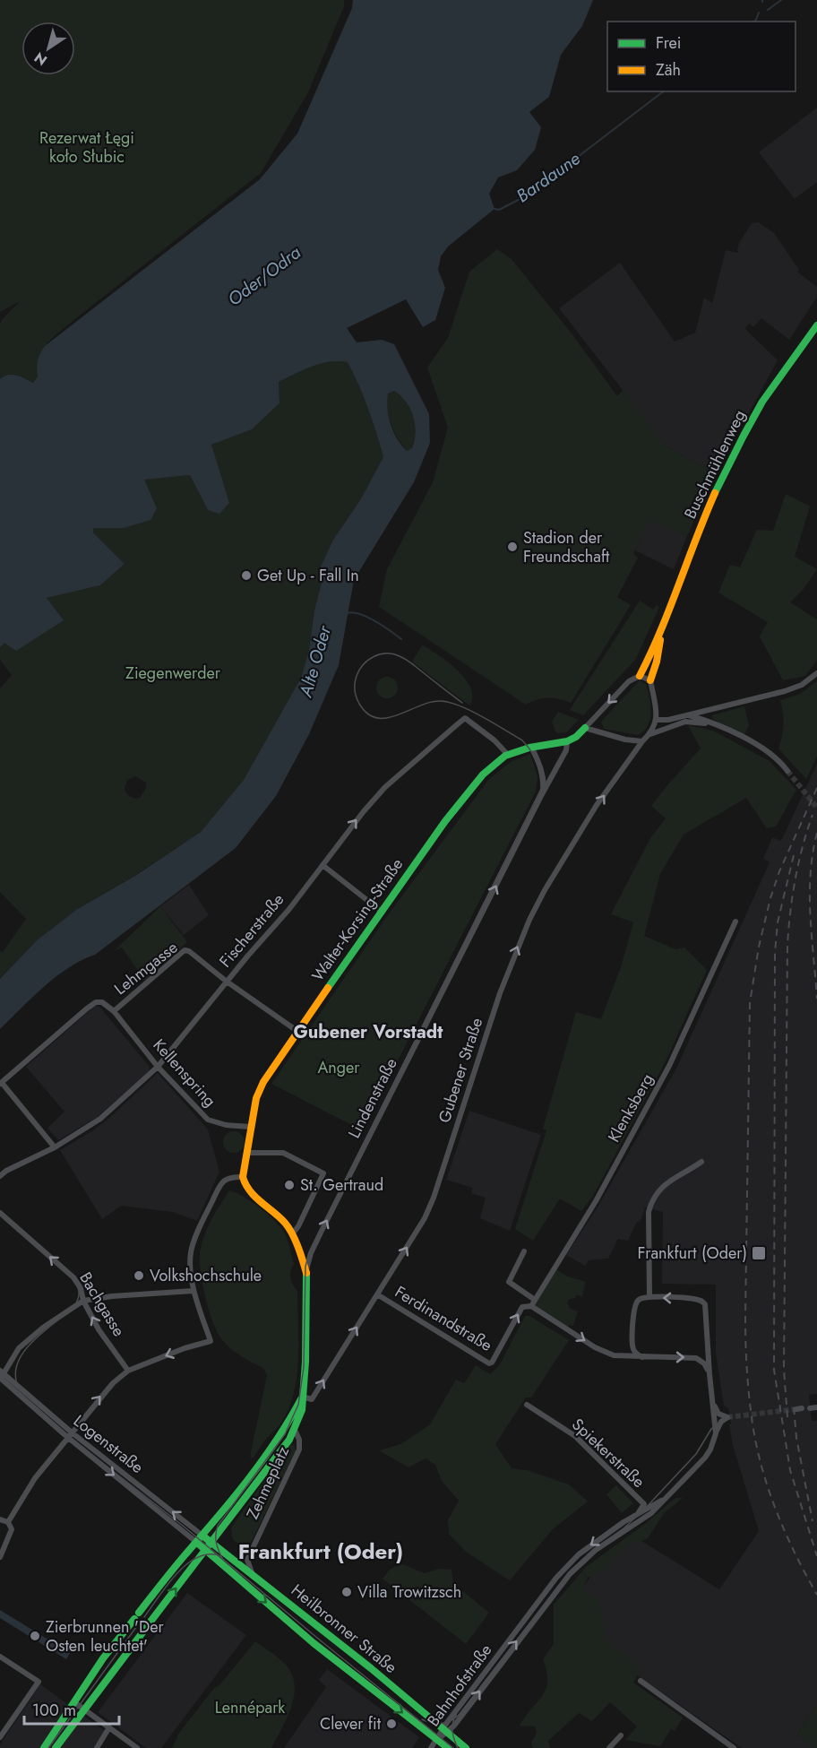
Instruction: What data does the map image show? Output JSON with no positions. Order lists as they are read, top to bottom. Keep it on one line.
{"streets":{"street":["Buschmühlenweg","Walter-Korsing-Straße","Fischerstraße","Lehmgasse","Gubener Straße","Kellenspring","Lindenstraße","Klenksberg","Bachgasse","Ferdinandstraße","Logenstraße","Spiekerstraße","Zehmeplatz","Heilbronner Straße","Bahnhofstraße"]},"crossings":[["Walter-Korsing-Straße","Fischerstraße"],["Walter-Korsing-Straße","Lehmgasse"],["Walter-Korsing-Straße","Kellenspring"],["Walter-Korsing-Straße","Lindenstraße"],["Fischerstraße","Lehmgasse"],["Fischerstraße","Kellenspring"],["Lehmgasse","Kellenspring"],["Gubener Straße","Lindenstraße"],["Gubener Straße","Ferdinandstraße"],["Lindenstraße","Logenstraße"],["Lindenstraße","Zehmeplatz"],["Lindenstraße","Heilbronner Straße"],["Klenksberg","Ferdinandstraße"],["Logenstraße","Heilbronner Straße"],["Spiekerstraße","Bahnhofstraße"],["Zehmeplatz","Heilbronner Straße"],["Heilbronner Straße","Bahnhofstraße"]],"one_way":["Gubener Straße","Lindenstraße","Bachgasse"],"districts":["Gubener Vorstadt","Frankfurt (Oder)"],"water":["Bardaune","Oder/Odra","Alte Oder"],"parks":["Rezerwat Łęgi koło Słubic","Ziegenwerder","Anger","Lennépark"],"places":{"other":["Stadion der Freundschaft","Get Up - Fall In","St. Gertraud","Volkshochschule","Villa Trowitzsch","Zierbrunnen 'Der Osten leuchtet'","Clever fit"],"transit":["Frankfurt (Oder)"]},"legend":["Frei","Zäh"],"scale_bar":"100 m","north":"bottom left"}
